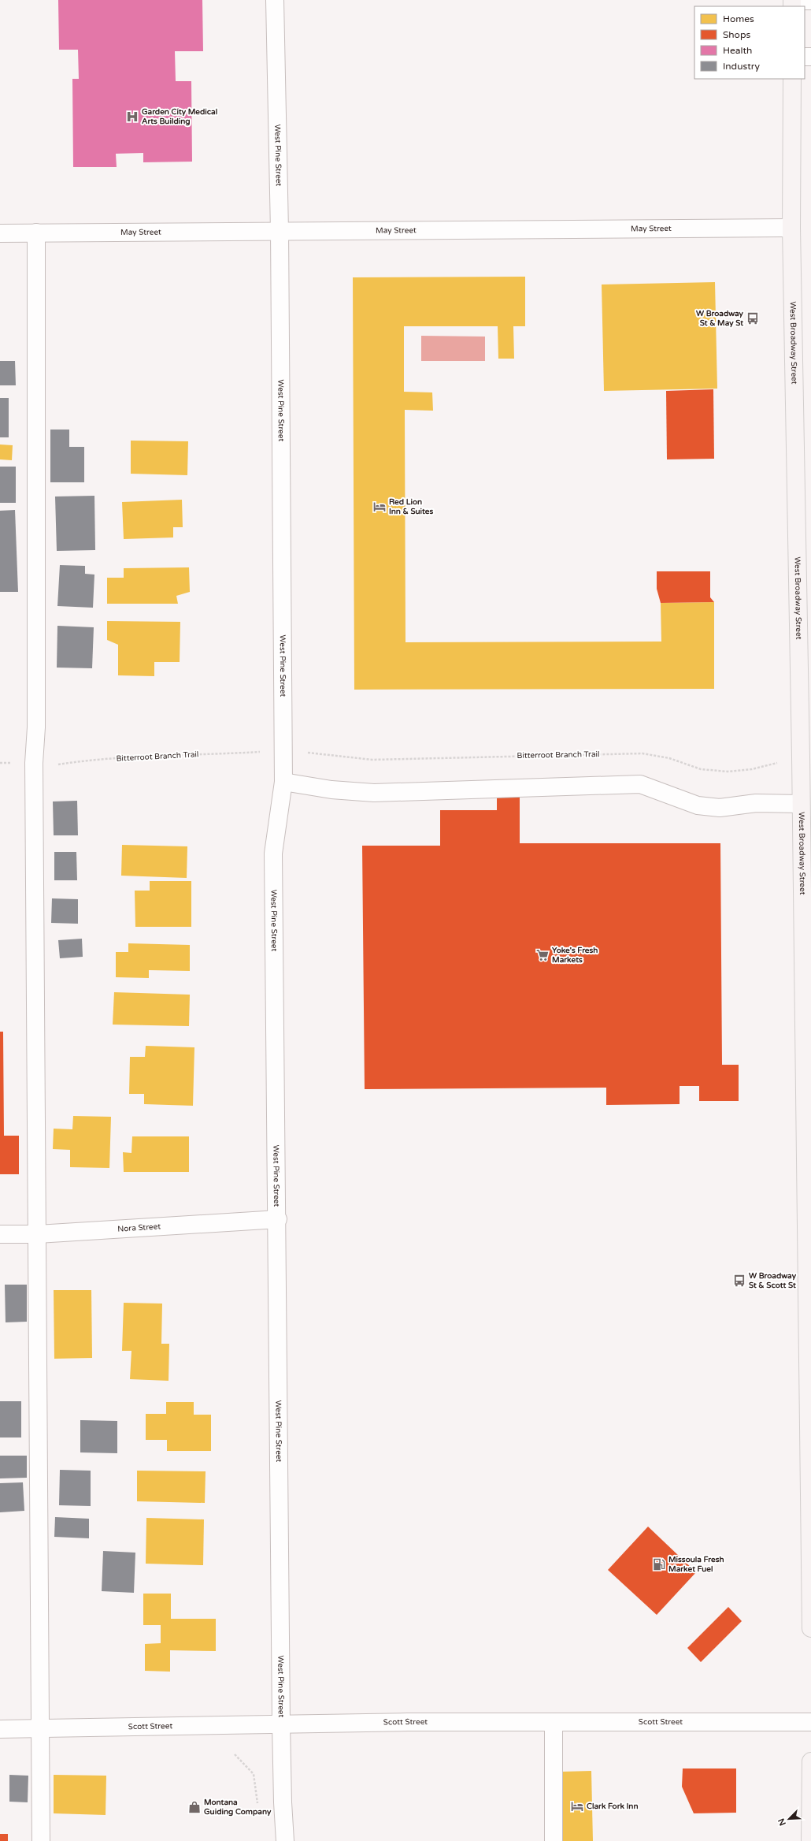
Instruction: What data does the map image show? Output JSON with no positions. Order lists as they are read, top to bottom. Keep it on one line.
{"streets":{"main road":["West Broadway Street"],"street":["West Pine Street","May Street","Nora Street","Scott Street"],"path":["Bitterroot Branch Trail"]},"crossings":[["West Pine Street","May Street"],["West Pine Street","Bitterroot Branch Trail"],["West Pine Street","Nora Street"],["West Pine Street","Scott Street"],["May Street","West Broadway Street"],["West Broadway Street","Bitterroot Branch Trail"]],"places":{"hospital":["Garden City Medical Arts Building"],"bus stop":["W Broadway St & May St","W Broadway St & Scott St"],"hotel":["Red Lion Inn & Suites","Clark Fork Inn"],"supermarket":["Yoke's Fresh Markets"],"fuel station":["Missoula Fresh Market Fuel"],"shop":["Montana Guiding Company"]},"legend":["Homes","Shops","Health","Industry"],"north":"bottom left"}
